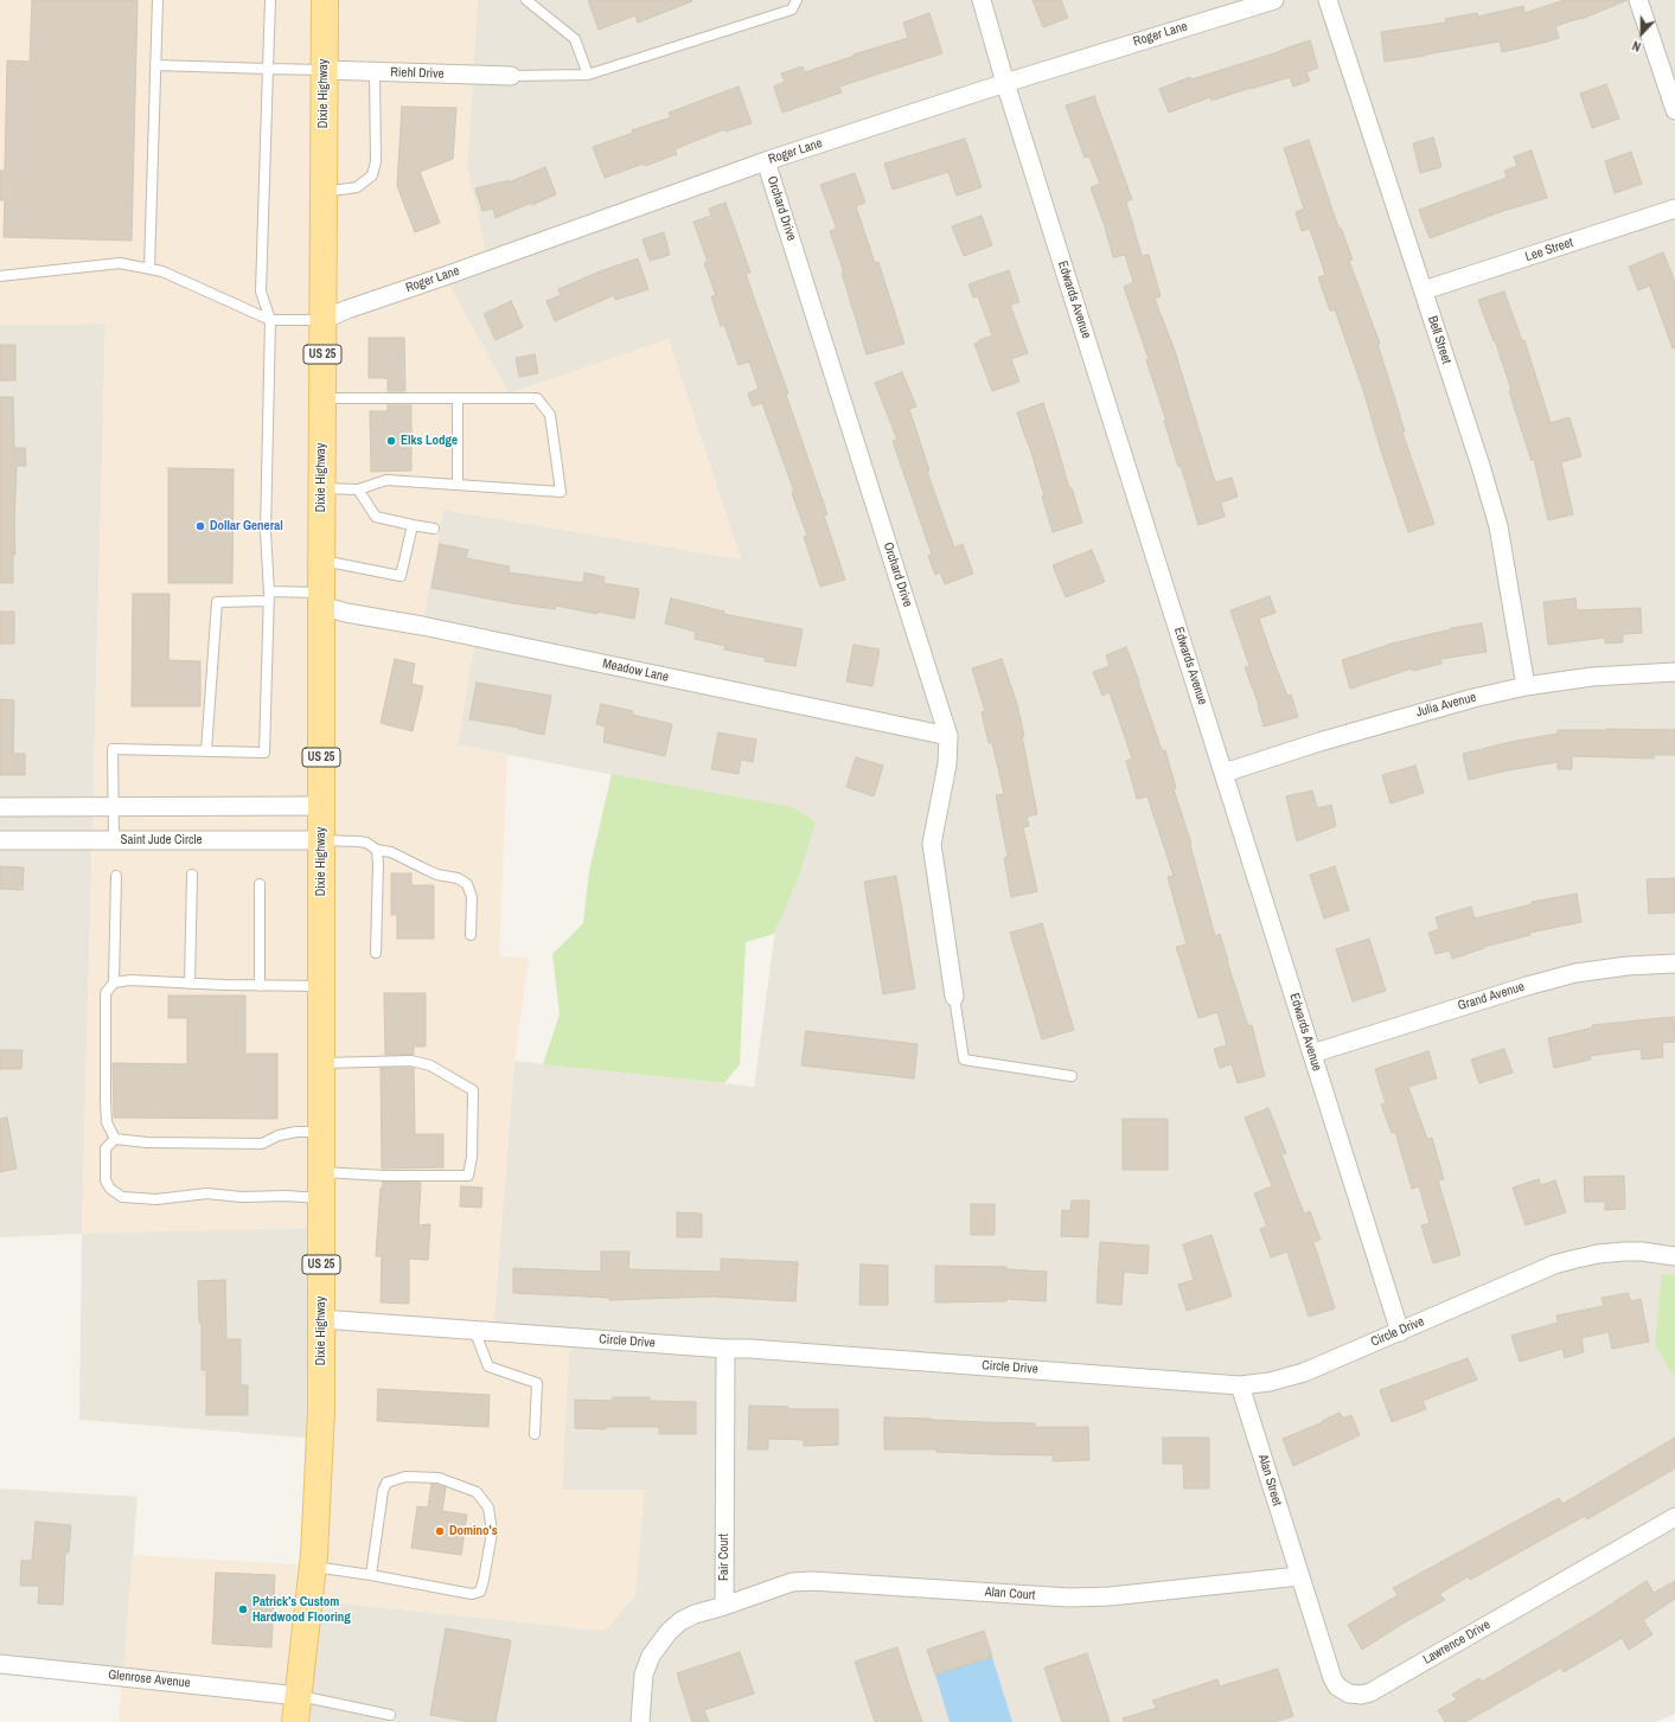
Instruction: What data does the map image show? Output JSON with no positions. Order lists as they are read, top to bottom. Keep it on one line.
{"streets":{"main road":["Dixie Highway","US 25"],"street":["Roger Lane","Riehl Drive","Orchard Drive","Lee Street","Edwards Avenue","Bell Street","Meadow Lane","Julia Avenue","Saint Jude Circle","Grand Avenue","Circle Drive","Alan Street","Fair Court","Alan Court","Lawrence Drive","Glenrose Avenue"]},"crossings":[["Roger Lane","Dixie Highway"],["Roger Lane","Orchard Drive"],["Roger Lane","Edwards Avenue"],["Riehl Drive","Dixie Highway"],["Dixie Highway","Meadow Lane"],["Dixie Highway","Saint Jude Circle"],["Dixie Highway","Circle Drive"],["Dixie Highway","Glenrose Avenue"],["Orchard Drive","Meadow Lane"],["Lee Street","Bell Street"],["Edwards Avenue","Julia Avenue"],["Edwards Avenue","Grand Avenue"],["Edwards Avenue","Circle Drive"],["Bell Street","Julia Avenue"],["Circle Drive","Alan Street"],["Circle Drive","Fair Court"],["Alan Street","Alan Court"],["Alan Street","Lawrence Drive"],["Fair Court","Alan Court"],["Alan Court","Lawrence Drive"]],"places":["Elks Lodge","Dollar General","Domino's","Patrick’s Custom Hardwood Flooring"],"north":"bottom"}
